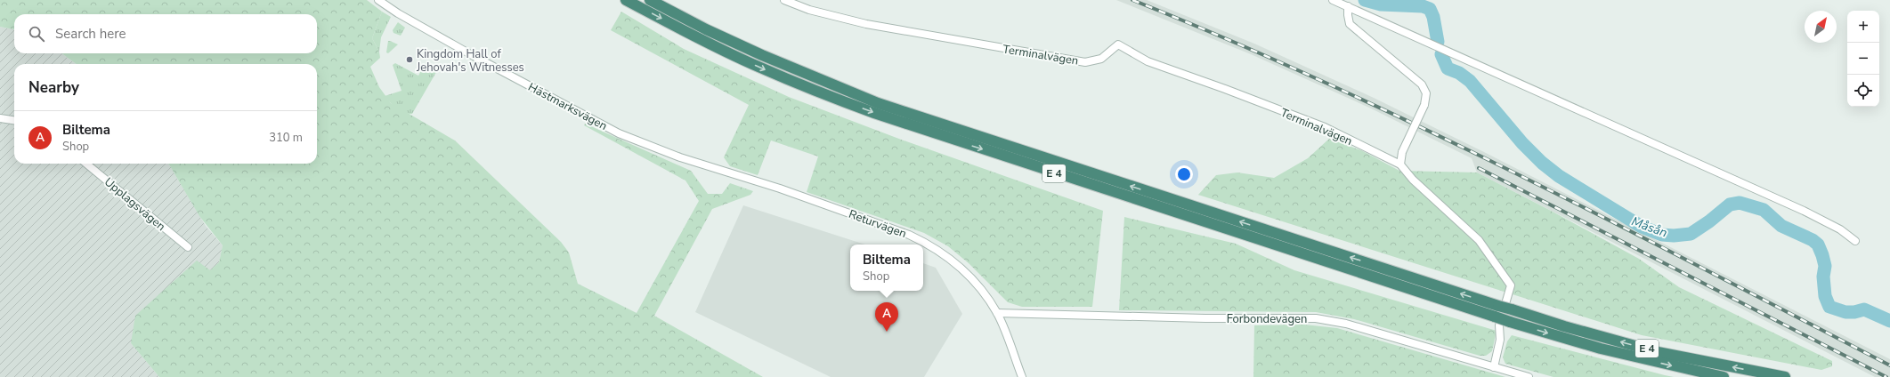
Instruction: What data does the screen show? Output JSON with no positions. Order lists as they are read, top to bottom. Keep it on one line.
{"streets":{"highway":["E 4"],"street":["Terminalvägen","Hästmarksvägen","Upplagsvägen","Returvägen","Forbondevägen"]},"crossings":[["Hästmarksvägen","Returvägen"],["Returvägen","Forbondevägen"]],"water":["Måsån"],"places":["Kingdom Hall of Jehovah's Witnesses"],"north":"top right","page":{"map_buttons":["+","−"],"search":"Search here","heading":"Nearby","list":[{"mark":"A","name":"Biltema","note":"Shop","value":"310 m"}],"popup":["Biltema","Shop"],"pins":"A"}}
